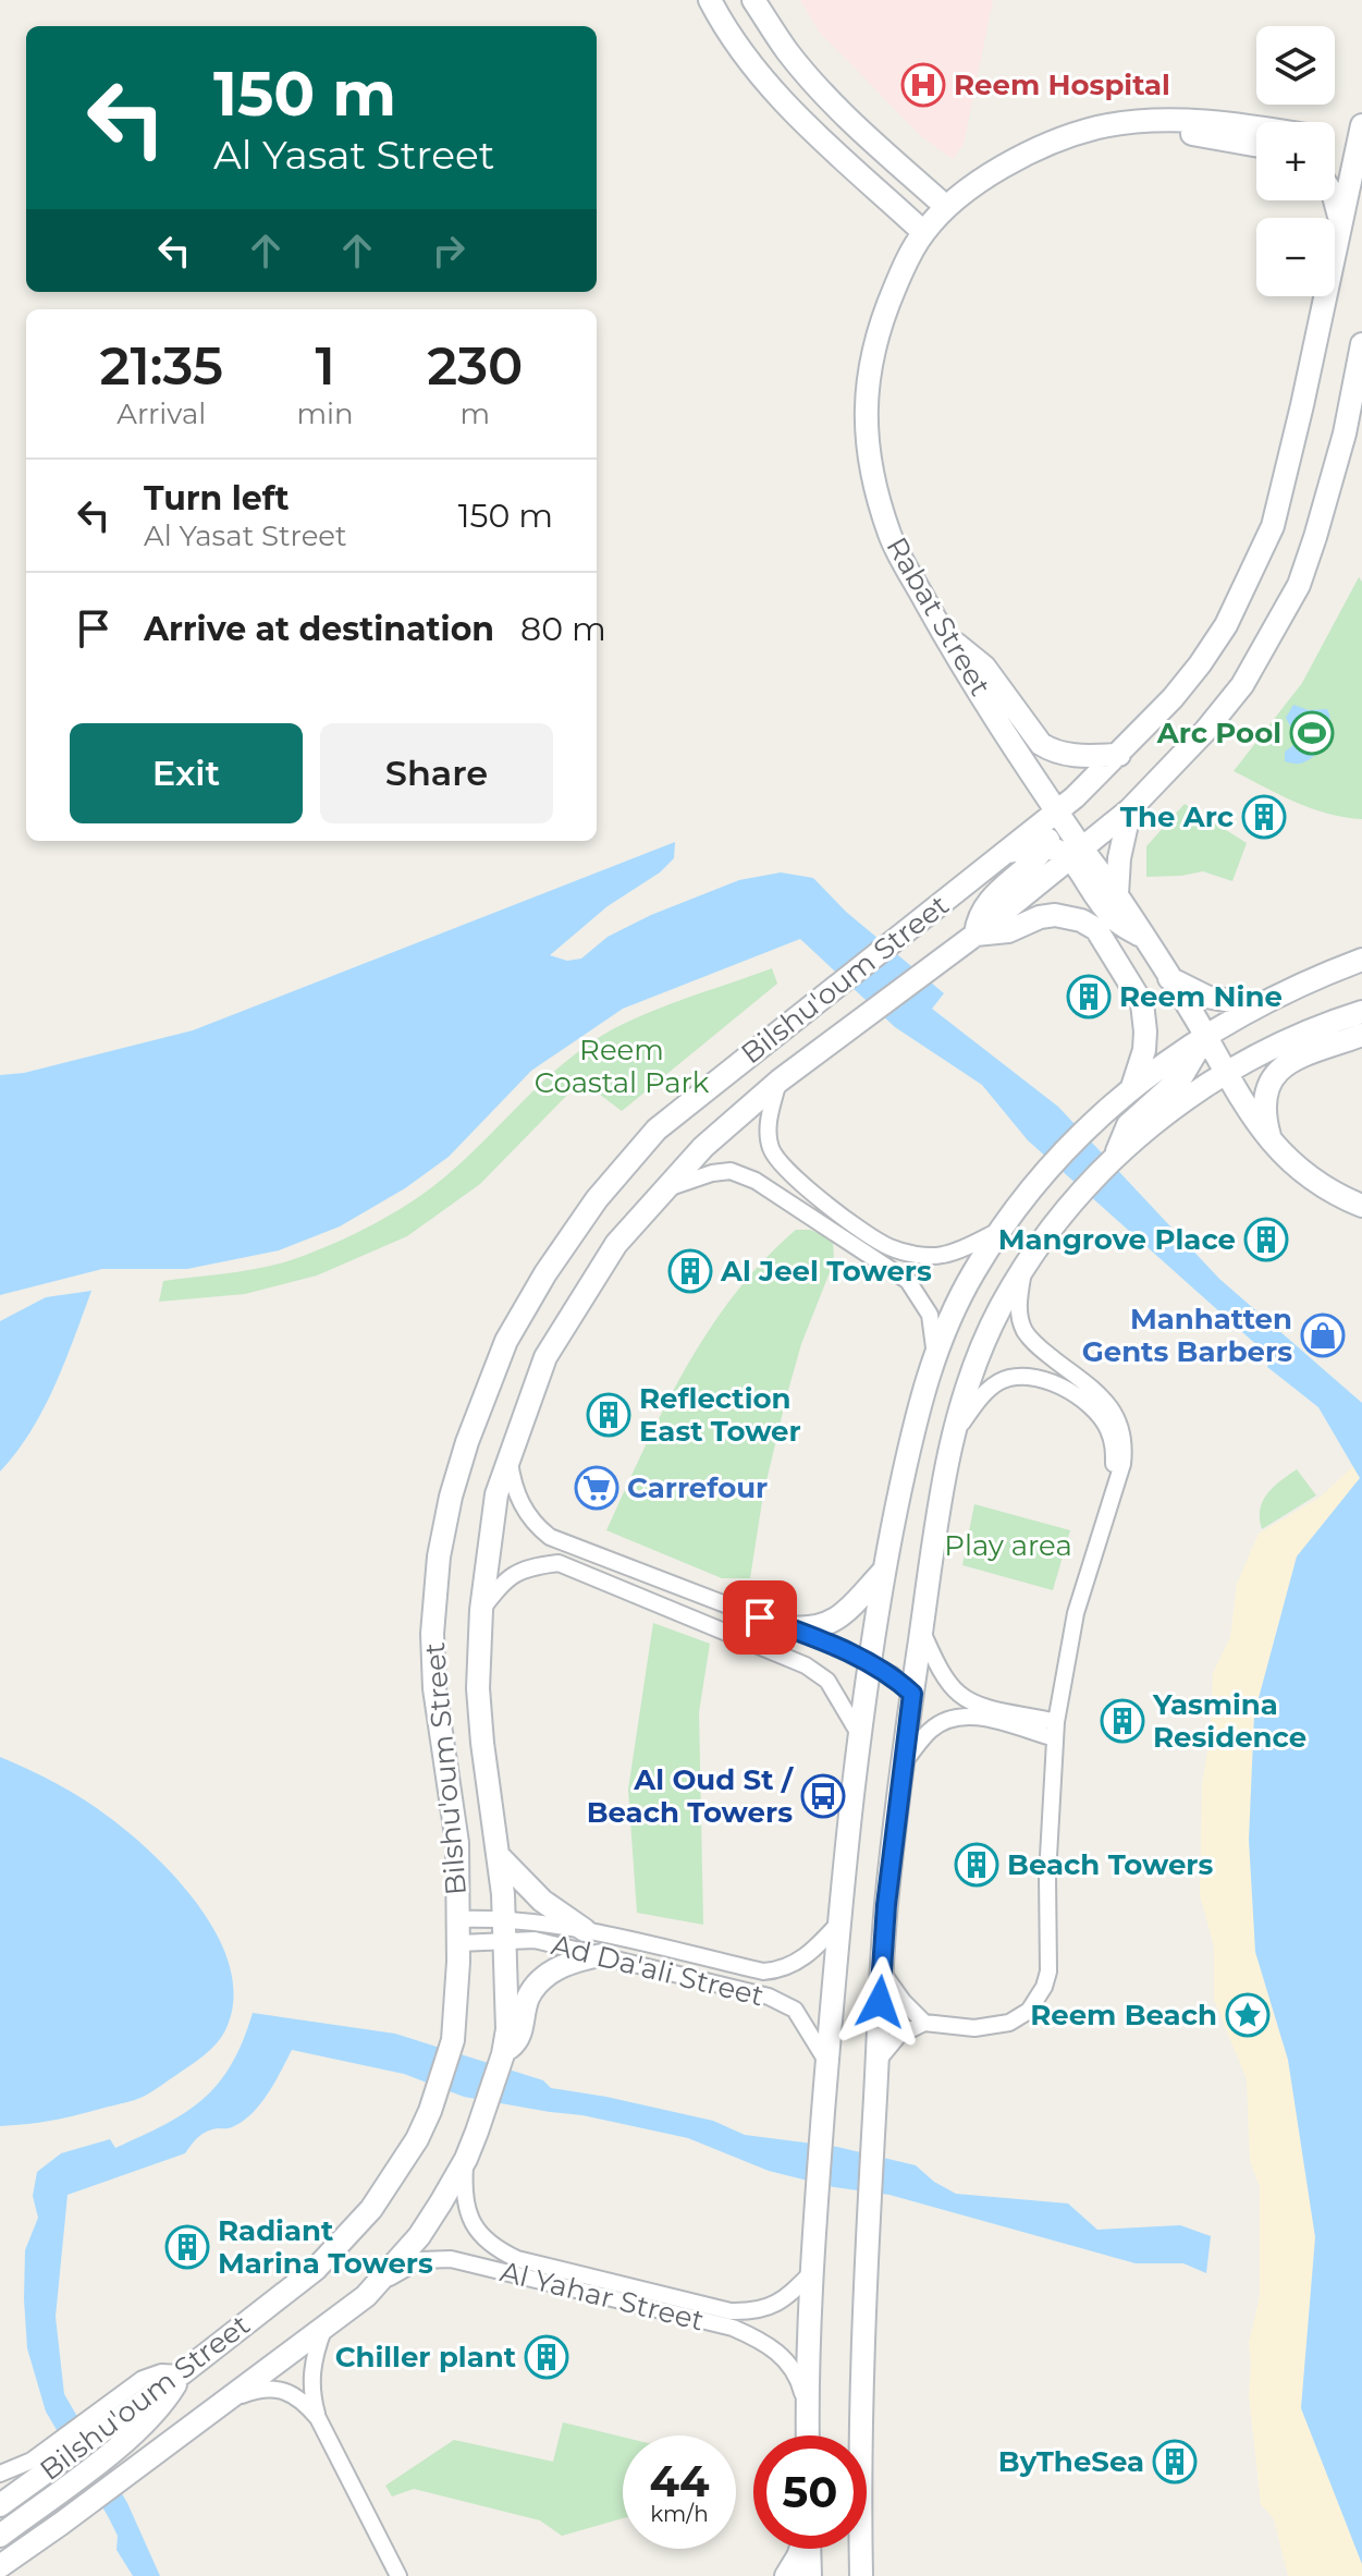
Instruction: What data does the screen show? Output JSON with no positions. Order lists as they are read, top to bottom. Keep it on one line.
{"streets":{"main road":["Rabat Street","Bilshu'oum Street"],"street":["Ad Da'ali Street","Al Yahar Street"]},"crossings":[["Rabat Street","Bilshu'oum Street"],["Bilshu'oum Street","Ad Da'ali Street"],["Bilshu'oum Street","Al Yahar Street"]],"parks":["Reem Coastal Park","Play area"],"places":{"hospital":["Reem Hospital"],"sports":["Arc Pool"],"building":["The Arc","Reem Nine","Mangrove Place","Al Jeel Towers","Reflection East Tower","Yasmina Residence","Beach Towers","Radiant Marina Towers","Chiller plant","ByTheSea"],"shop":["Manhatten Gents Barbers"],"supermarket":["Carrefour"],"bus stop":["Al Oud St / Beach Towers"],"place":["Reem Beach"]},"page":{"map_buttons":["+","−"],"turn":["150 m","Al Yasat Street"],"eta":["21:35","Arrival","1","min","230","m"],"list":[{"name":"Turn left","note":"Al Yasat Street","value":"150 m"},{"name":"Arrive at destination","value":"80 m"}],"buttons":["Exit","Share"],"speed":"44 km/h","limit":"50"}}
